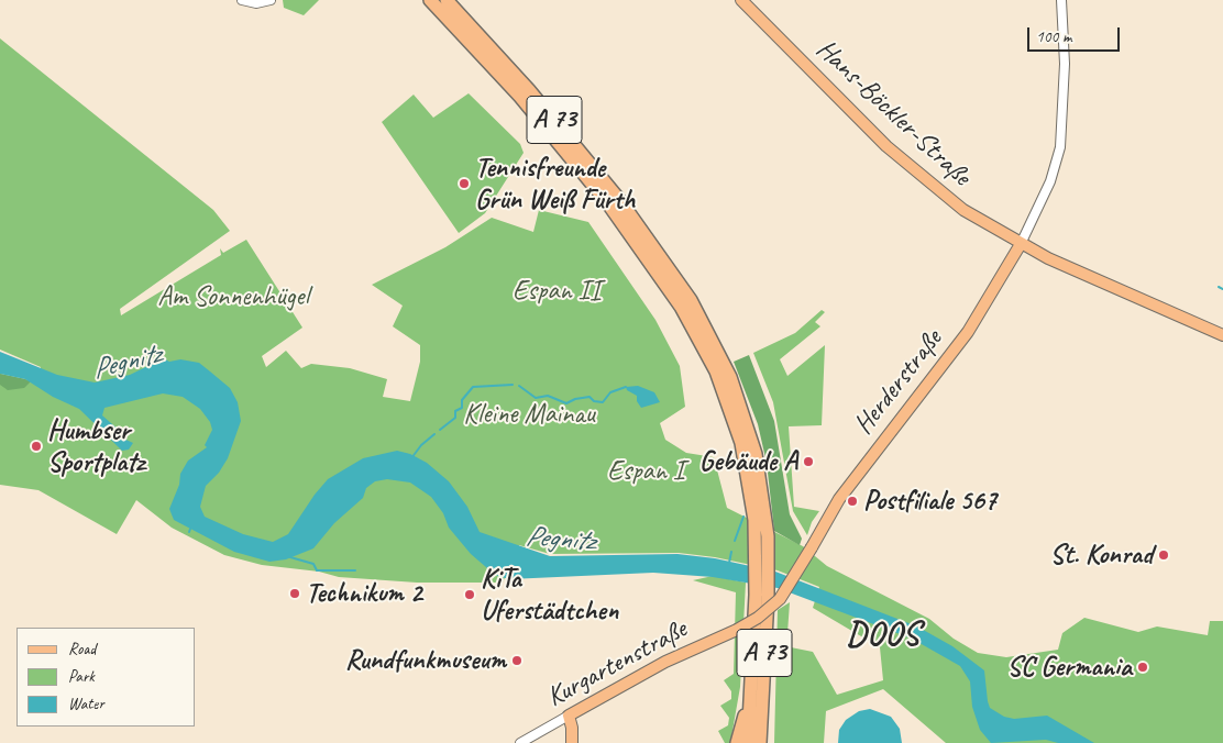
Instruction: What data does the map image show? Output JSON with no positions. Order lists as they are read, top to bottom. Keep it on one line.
{"streets":{"highway":["A 73"],"main road":["Hans-Böckler-Straße","Herderstraße","Kurgartenstraße"]},"crossings":[["Hans-Böckler-Straße","Herderstraße"],["Herderstraße","Kurgartenstraße"]],"districts":["DOOS"],"water":["Pegnitz"],"parks":["Espan II","Am Sonnenhügel","Kleine Mainau","Espan I"],"places":["Tennisfreunde Grün Weiß Fürth","Humbser Sportplatz","Gebäude A","Postfiliale 567","St. Konrad","Technikum 2","KiTa Uferstädtchen","Rundfunkmuseum","SC Germania"],"legend":["Road","Park","Water"],"scale_bar":"100 m"}
